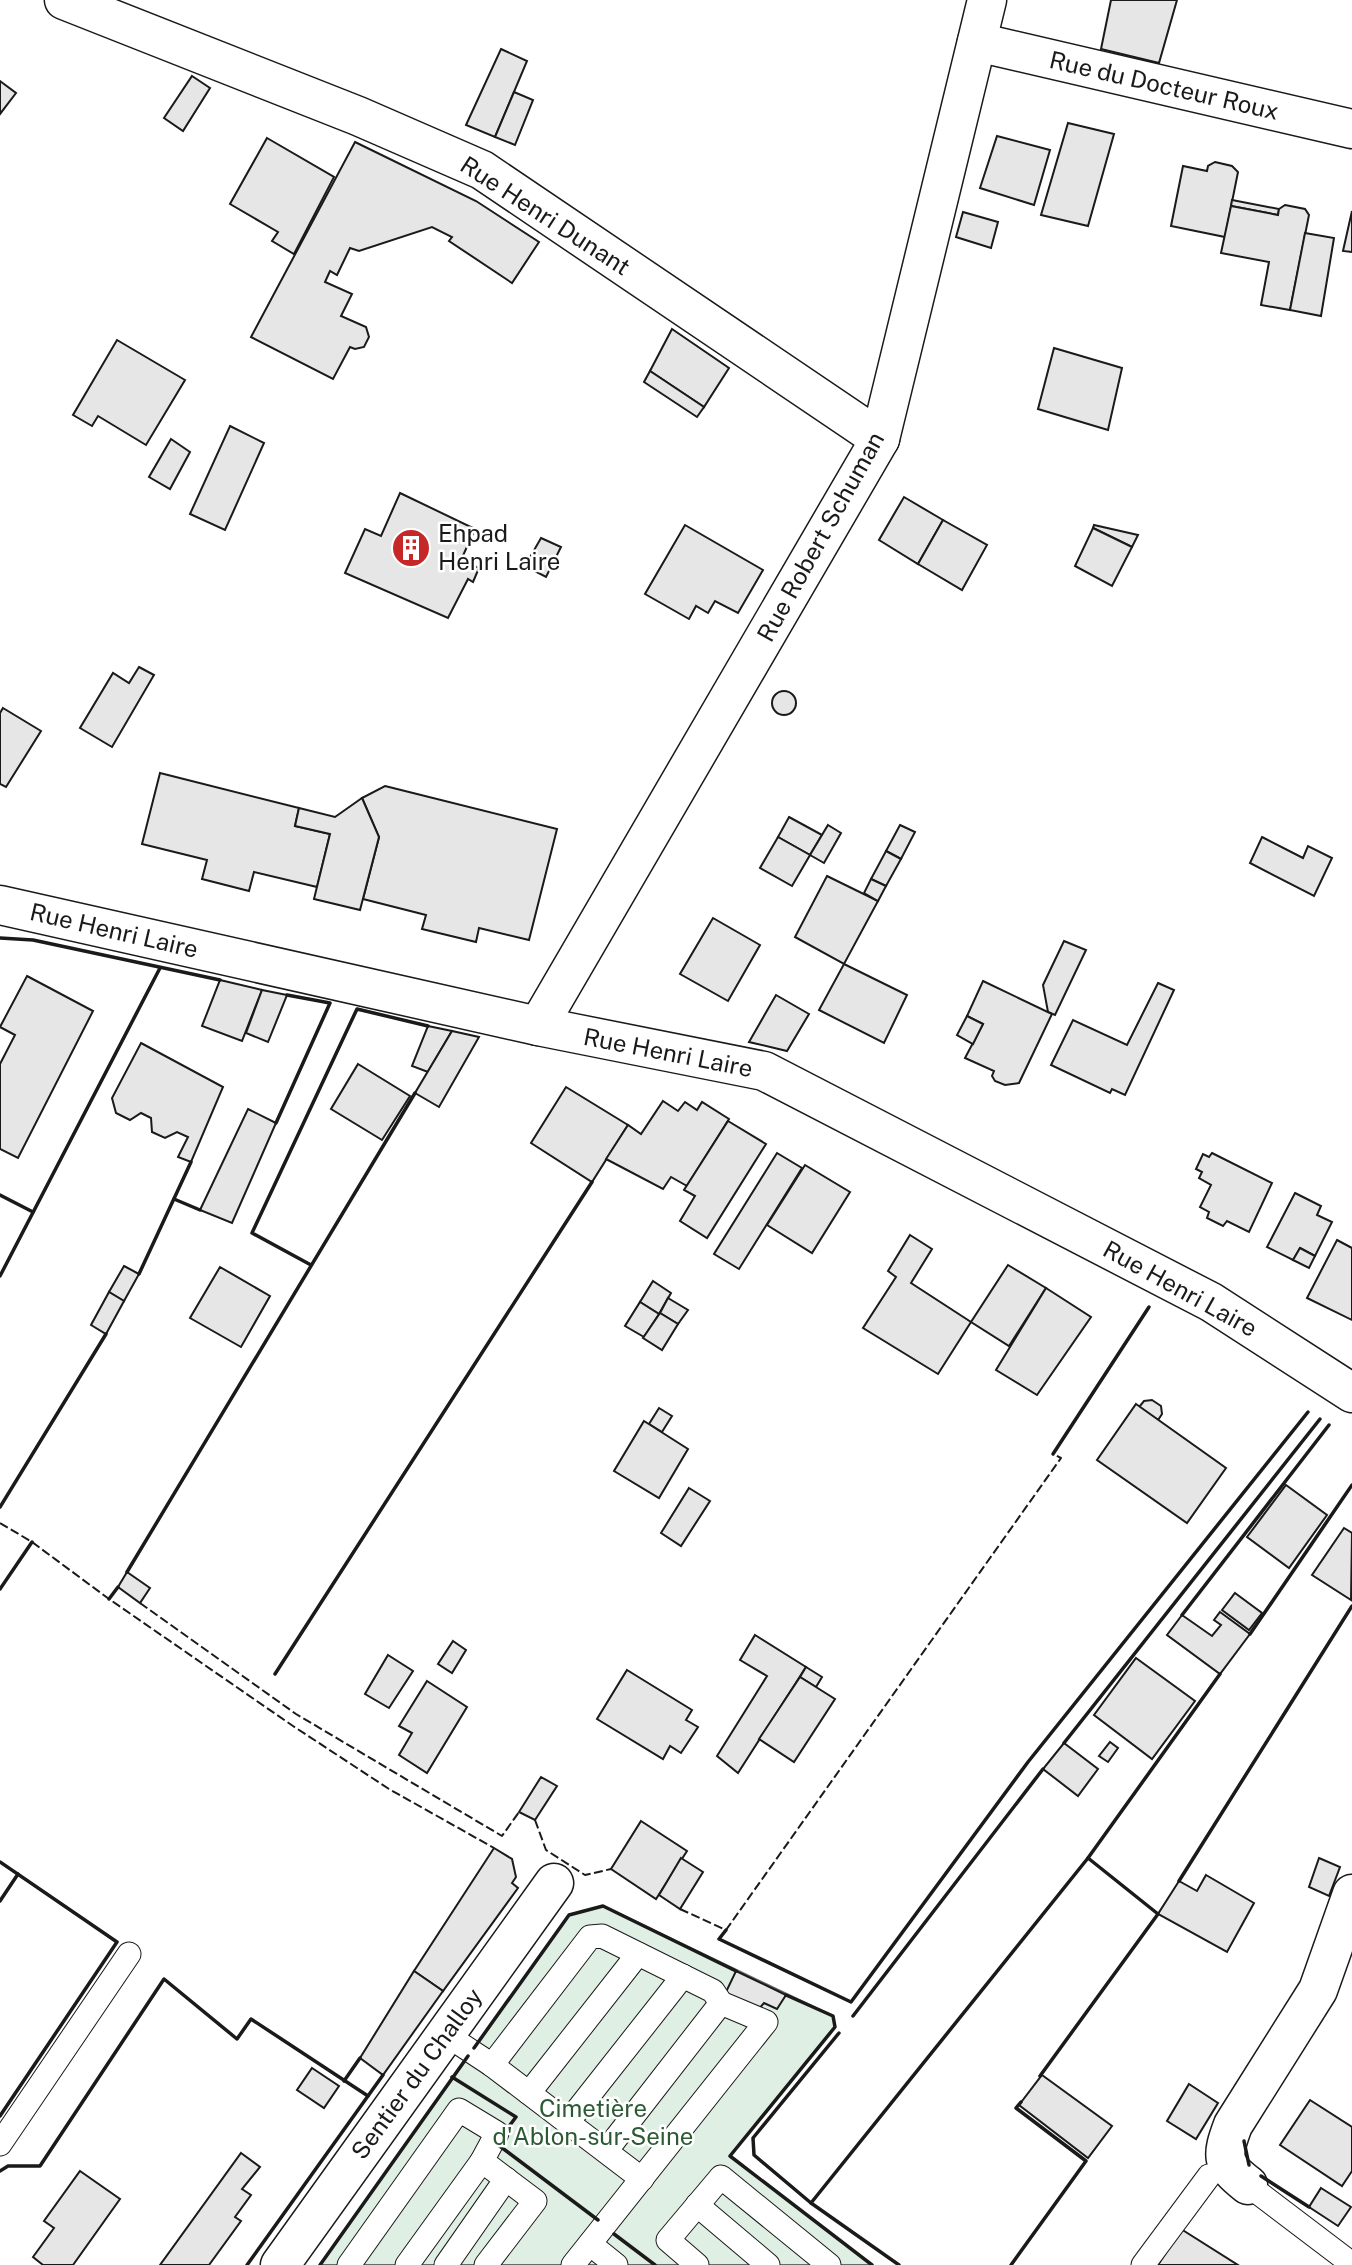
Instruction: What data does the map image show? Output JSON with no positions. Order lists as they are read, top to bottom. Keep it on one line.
{"streets":{"street":["Rue du Docteur Roux","Rue Henri Dunant","Rue Robert Schuman","Rue Henri Laire","Sentier du Challoy"]},"crossings":[["Rue du Docteur Roux","Rue Robert Schuman"],["Rue Henri Dunant","Rue Robert Schuman"],["Rue Robert Schuman","Rue Henri Laire"]],"parks":["Cimetière d'Ablon-sur-Seine"],"places":{"building":["Ehpad Henri Laire"]}}
